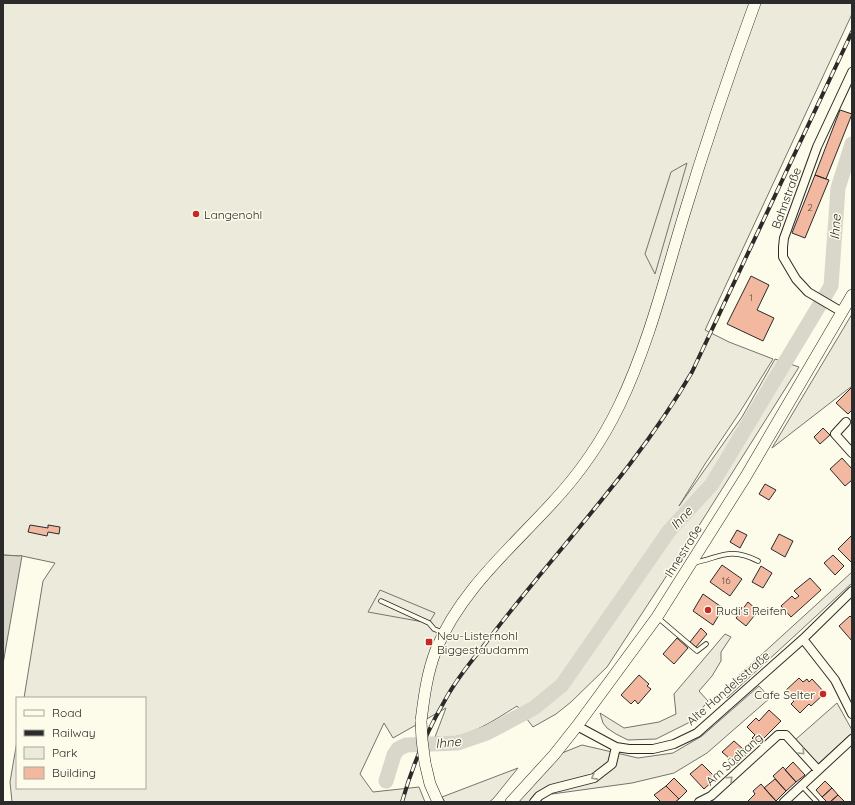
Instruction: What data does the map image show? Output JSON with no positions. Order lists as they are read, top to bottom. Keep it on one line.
{"streets":{"main road":["Ihnestraße"],"street":["Bahnstraße","Alte Handelsstraße","Am Südhang"]},"crossings":[["Bahnstraße","Ihnestraße"],["Ihnestraße","Alte Handelsstraße"]],"water":["Ihne"],"places":{"other":["Langenohl","Rudi's Reifen","Cafe Selter"],"transit":["Neu-Listernohl Biggestaudamm"]},"house_numbers":["2","1","16"],"legend":["Road","Railway","Park","Building"]}
